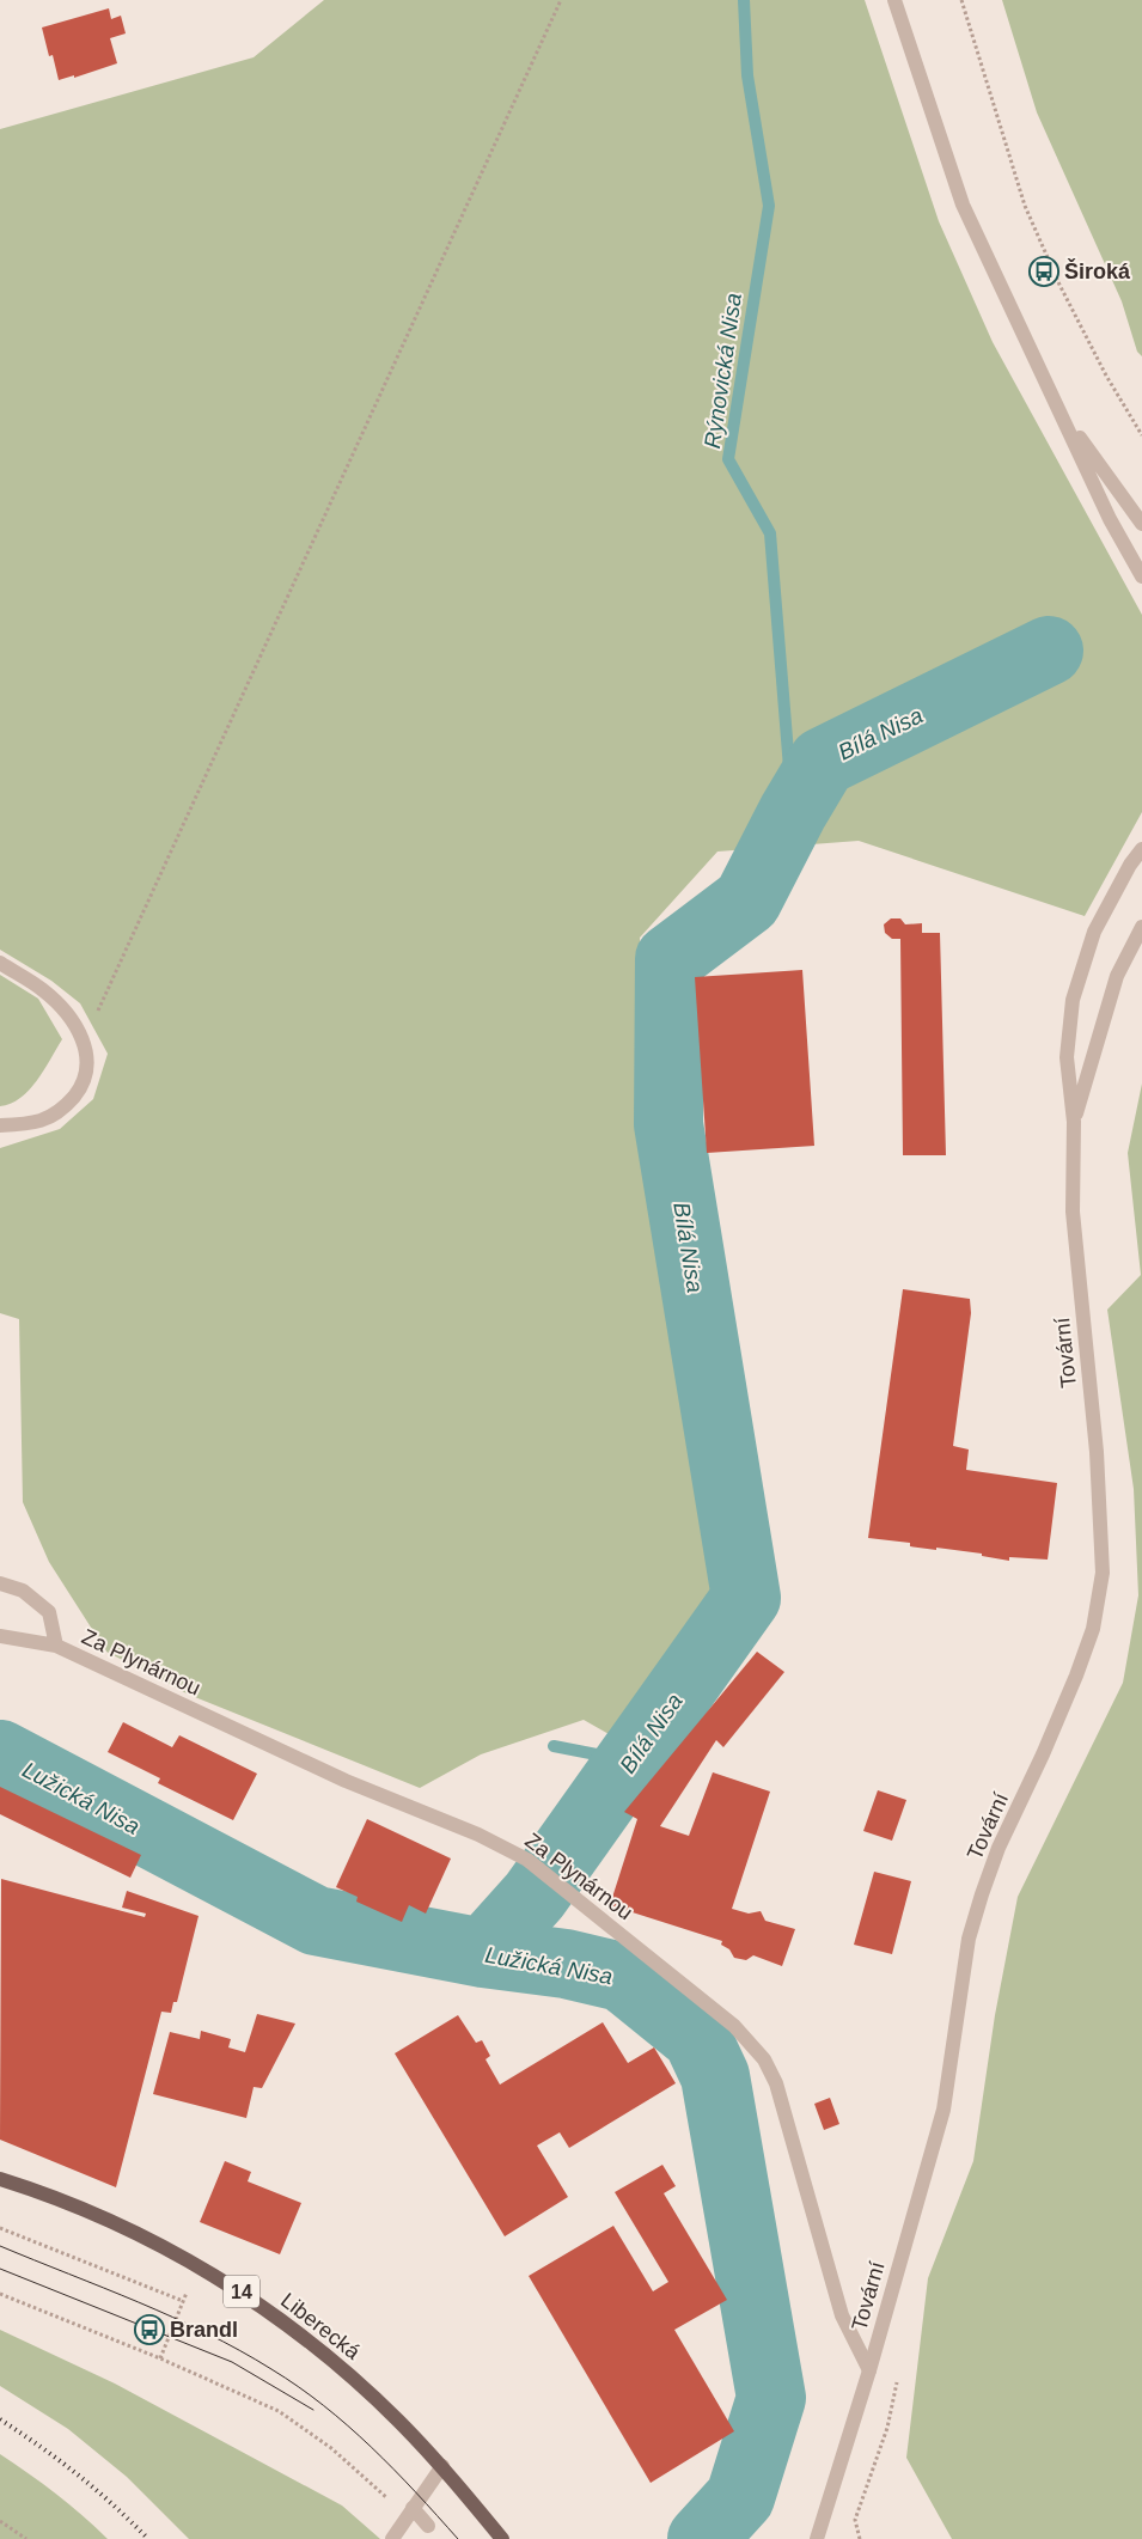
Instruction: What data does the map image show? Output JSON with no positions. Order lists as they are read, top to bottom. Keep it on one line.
{"streets":{"main road":["14","Liberecká"],"street":["Tovární","Za Plynárnou"]},"crossings":[["Tovární","Za Plynárnou"]],"water":["Rýnovická Nisa","Bílá Nisa","Lužická Nisa"],"places":{"bus stop":["Široká","Brandl"]}}
